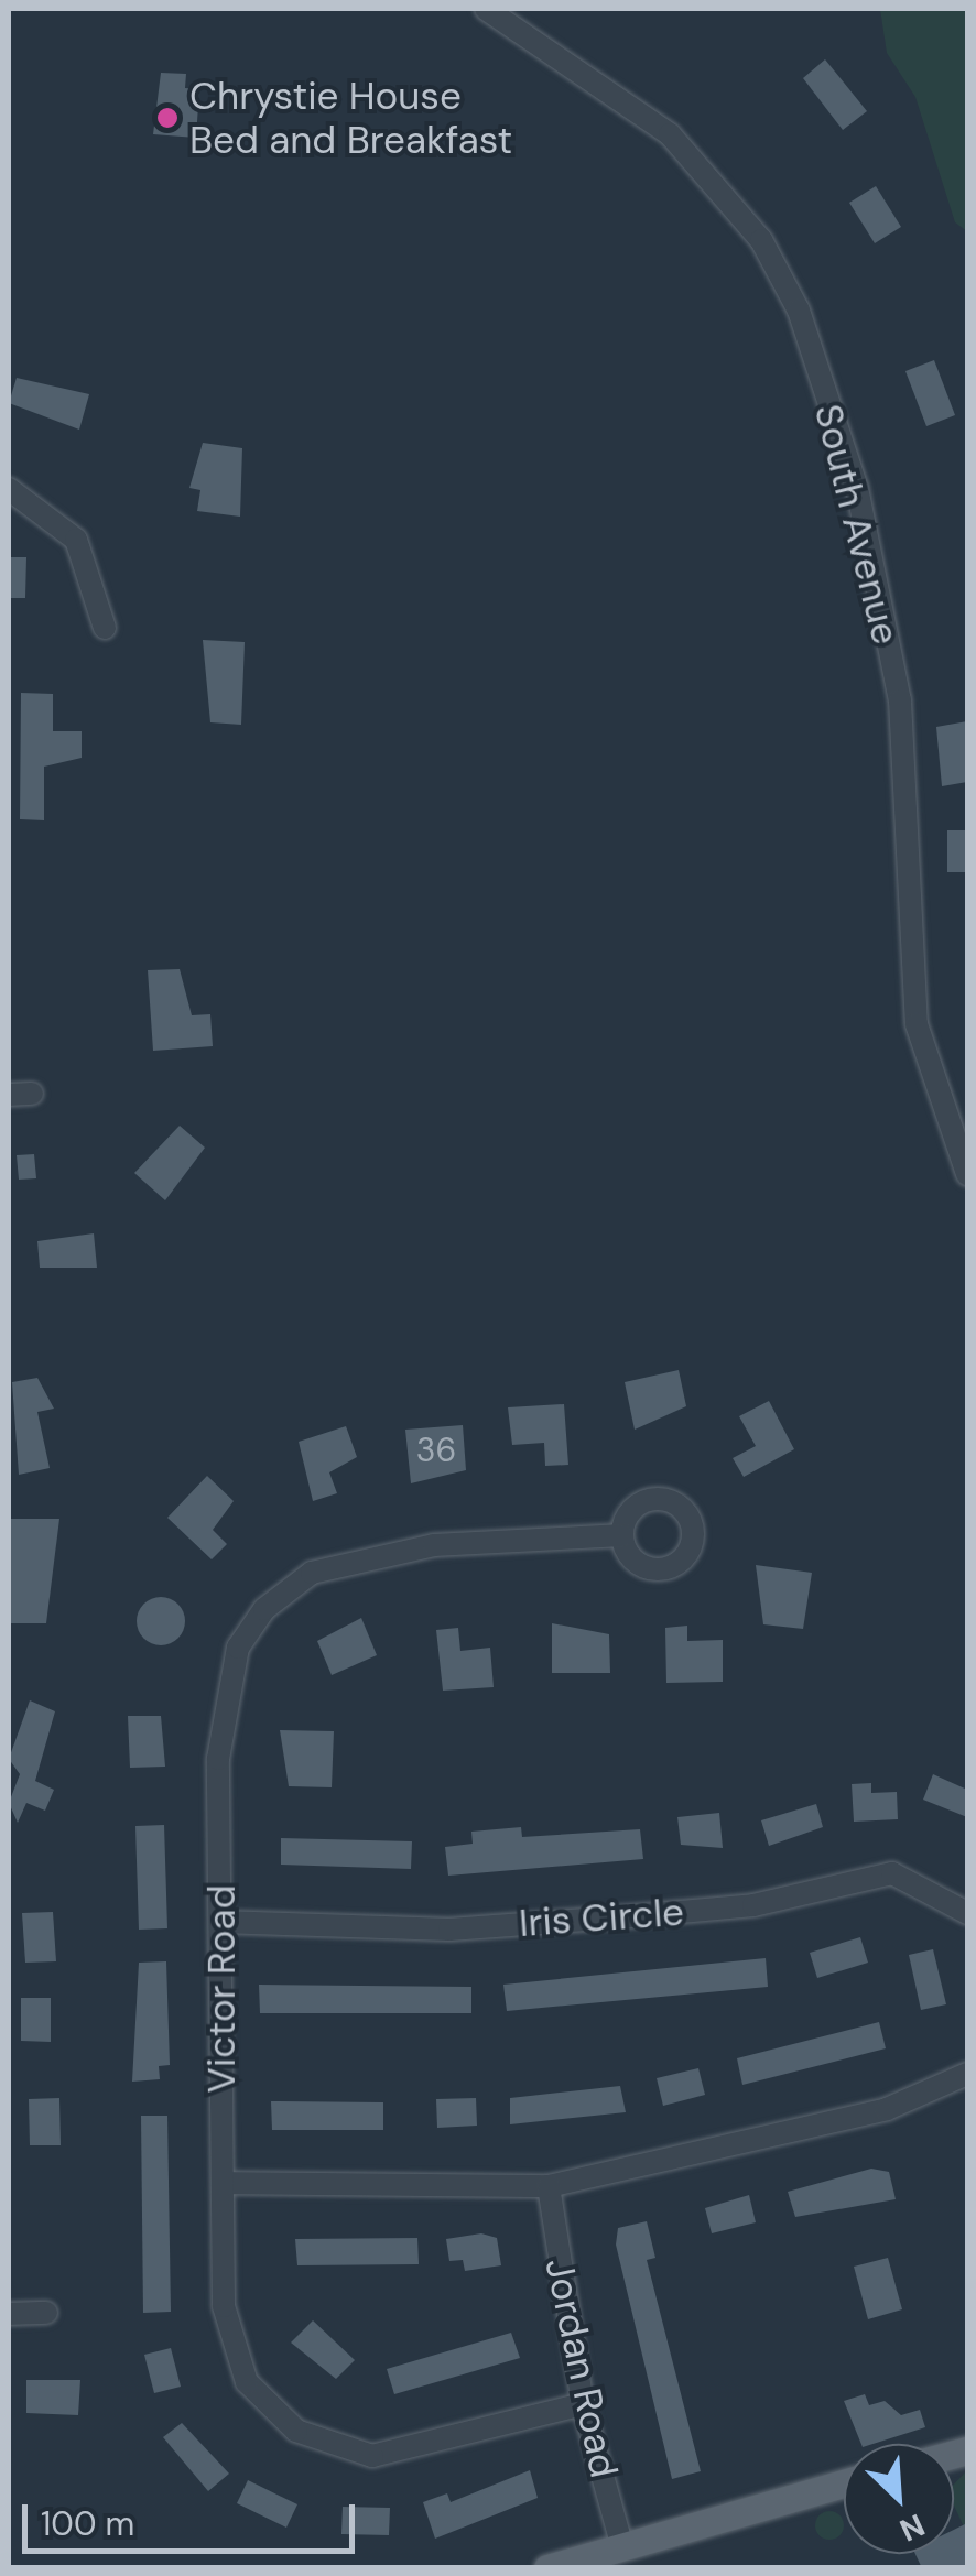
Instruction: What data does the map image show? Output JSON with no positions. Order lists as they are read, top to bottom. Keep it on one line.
{"streets":{"street":["South Avenue","Iris Circle","Victor Road","Jordan Road"]},"crossings":[["Iris Circle","Victor Road"],["Victor Road","Jordan Road"]],"places":["Chrystie House Bed and Breakfast"],"house_numbers":["36"],"scale_bar":"100 m","north":"bottom right"}
